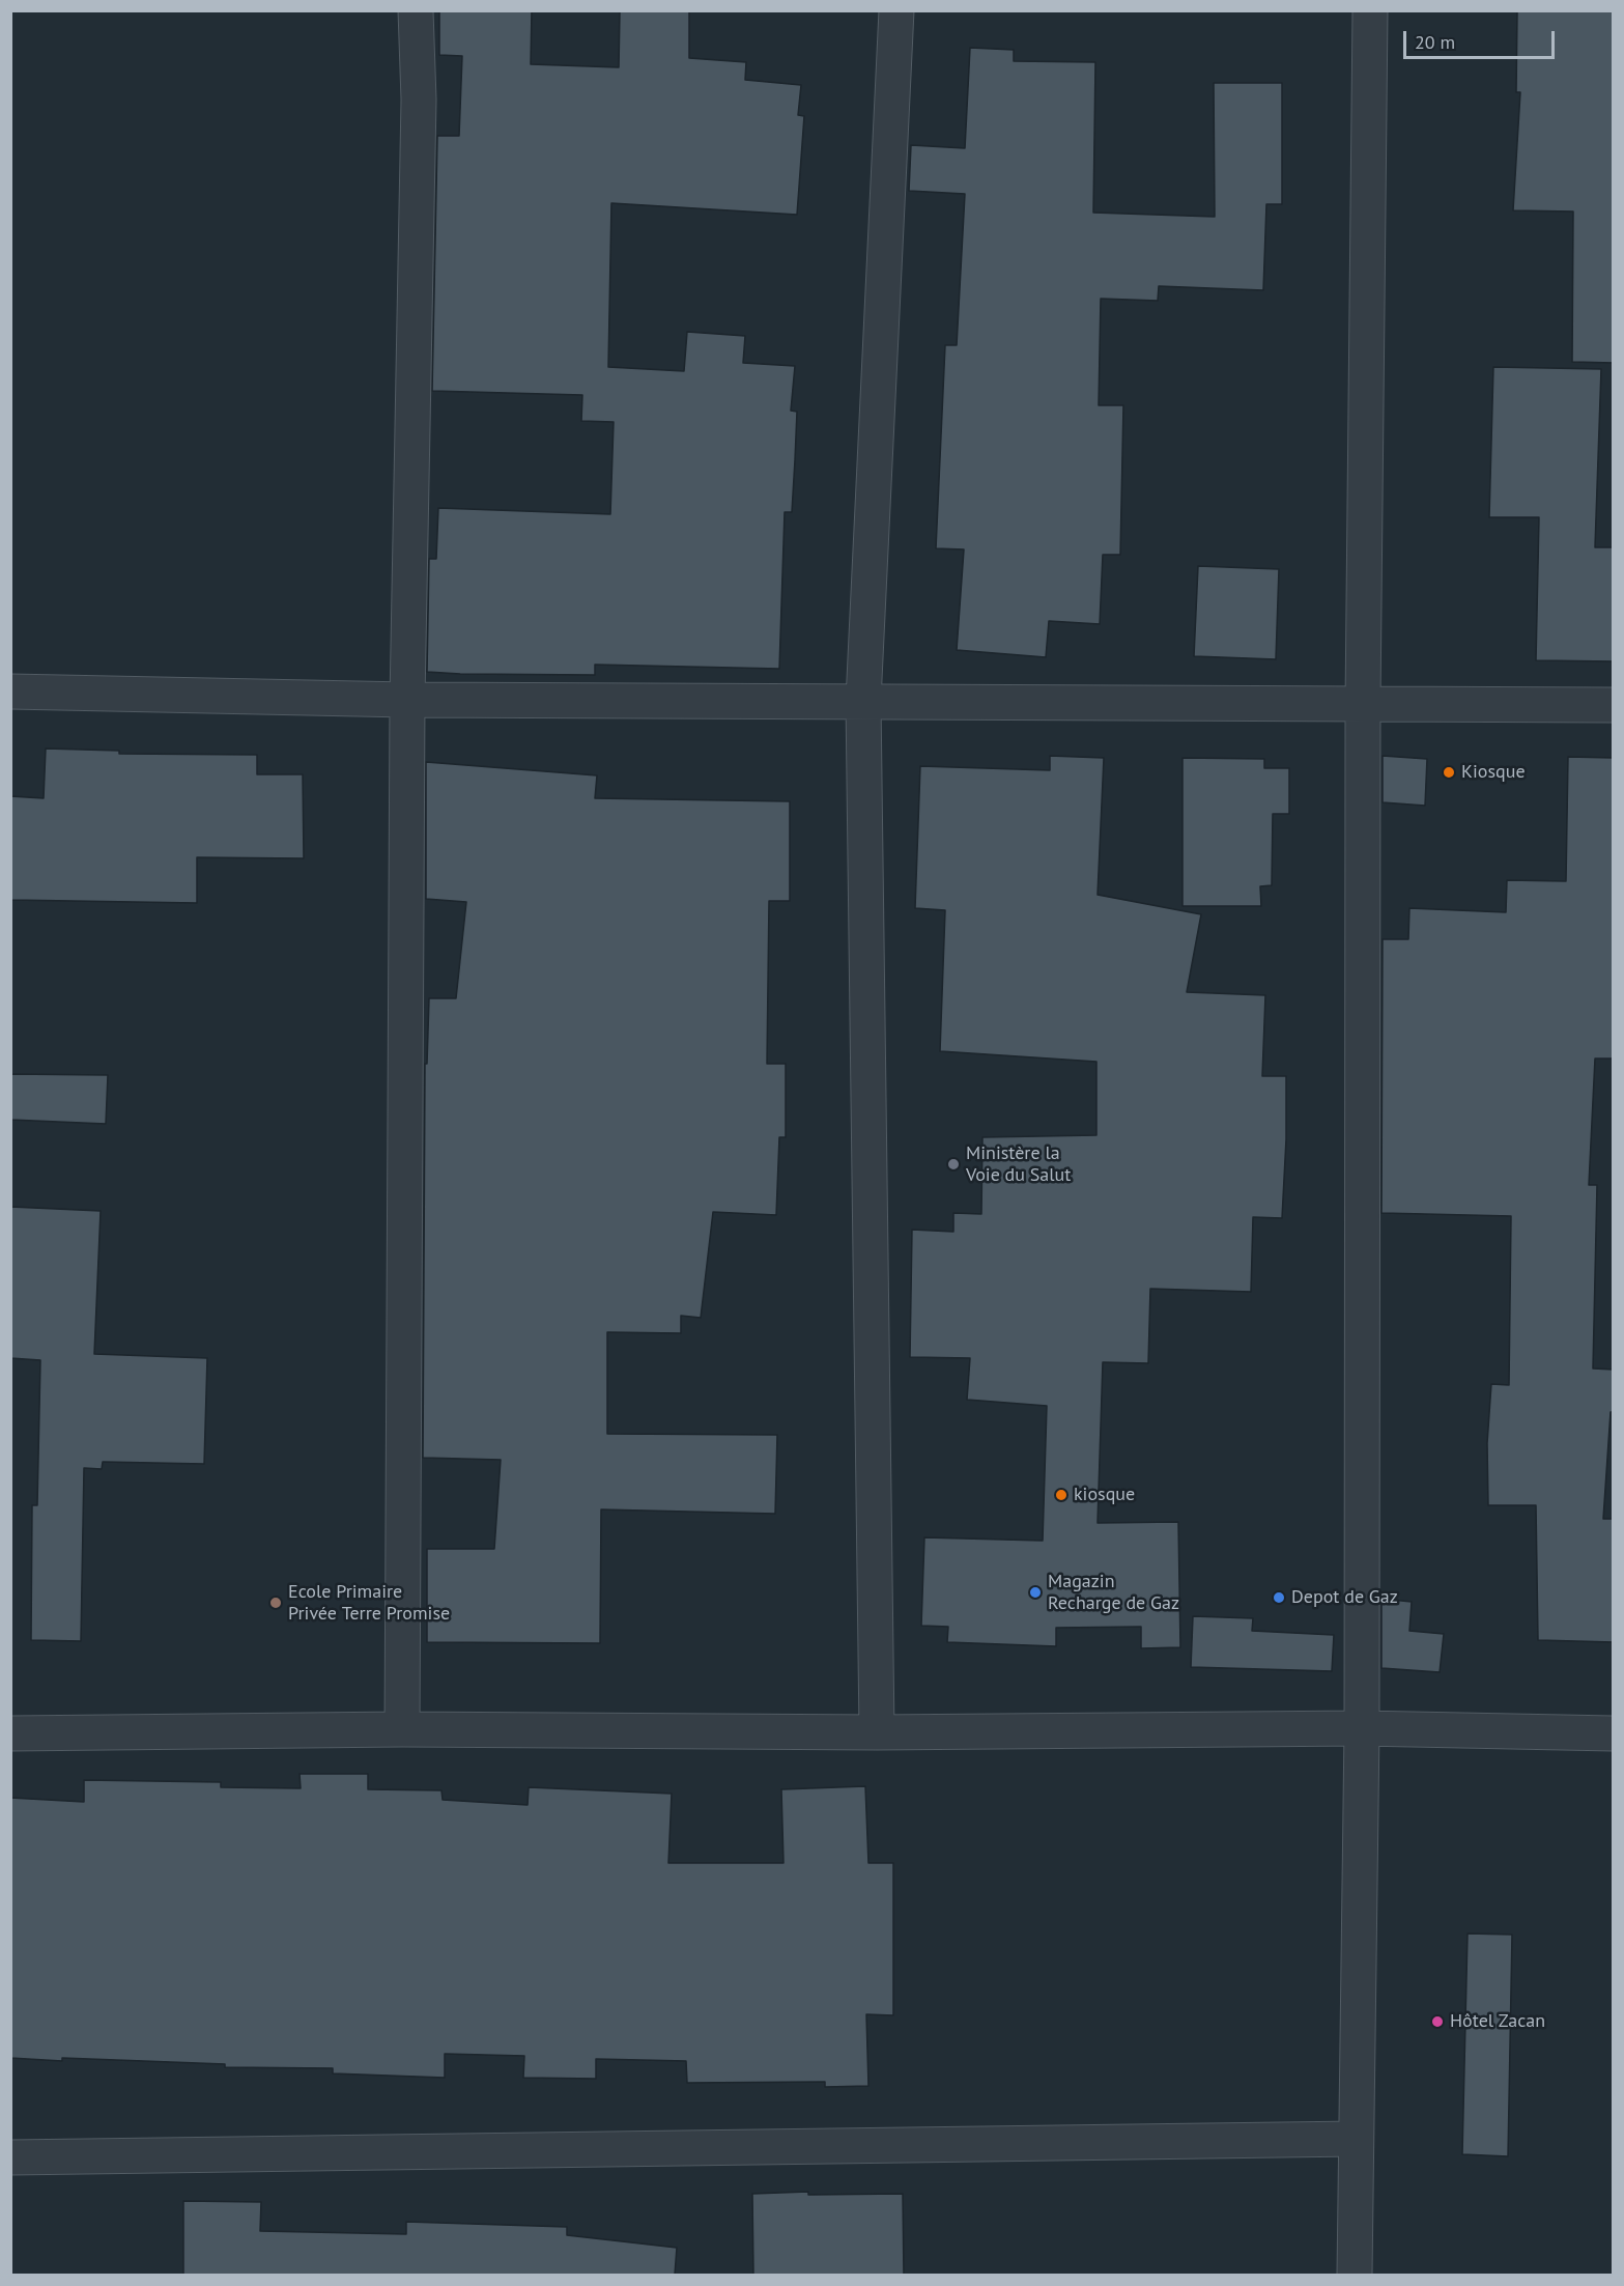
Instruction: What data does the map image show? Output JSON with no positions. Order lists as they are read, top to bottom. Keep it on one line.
{"places":["Kiosque","Ministère la Voie du Salut","kiosque","Magazin Recharge de Gaz","Depot de Gaz","Ecole Primaire Privée Terre Promise","Hôtel Zacan"],"scale_bar":"20 m"}
